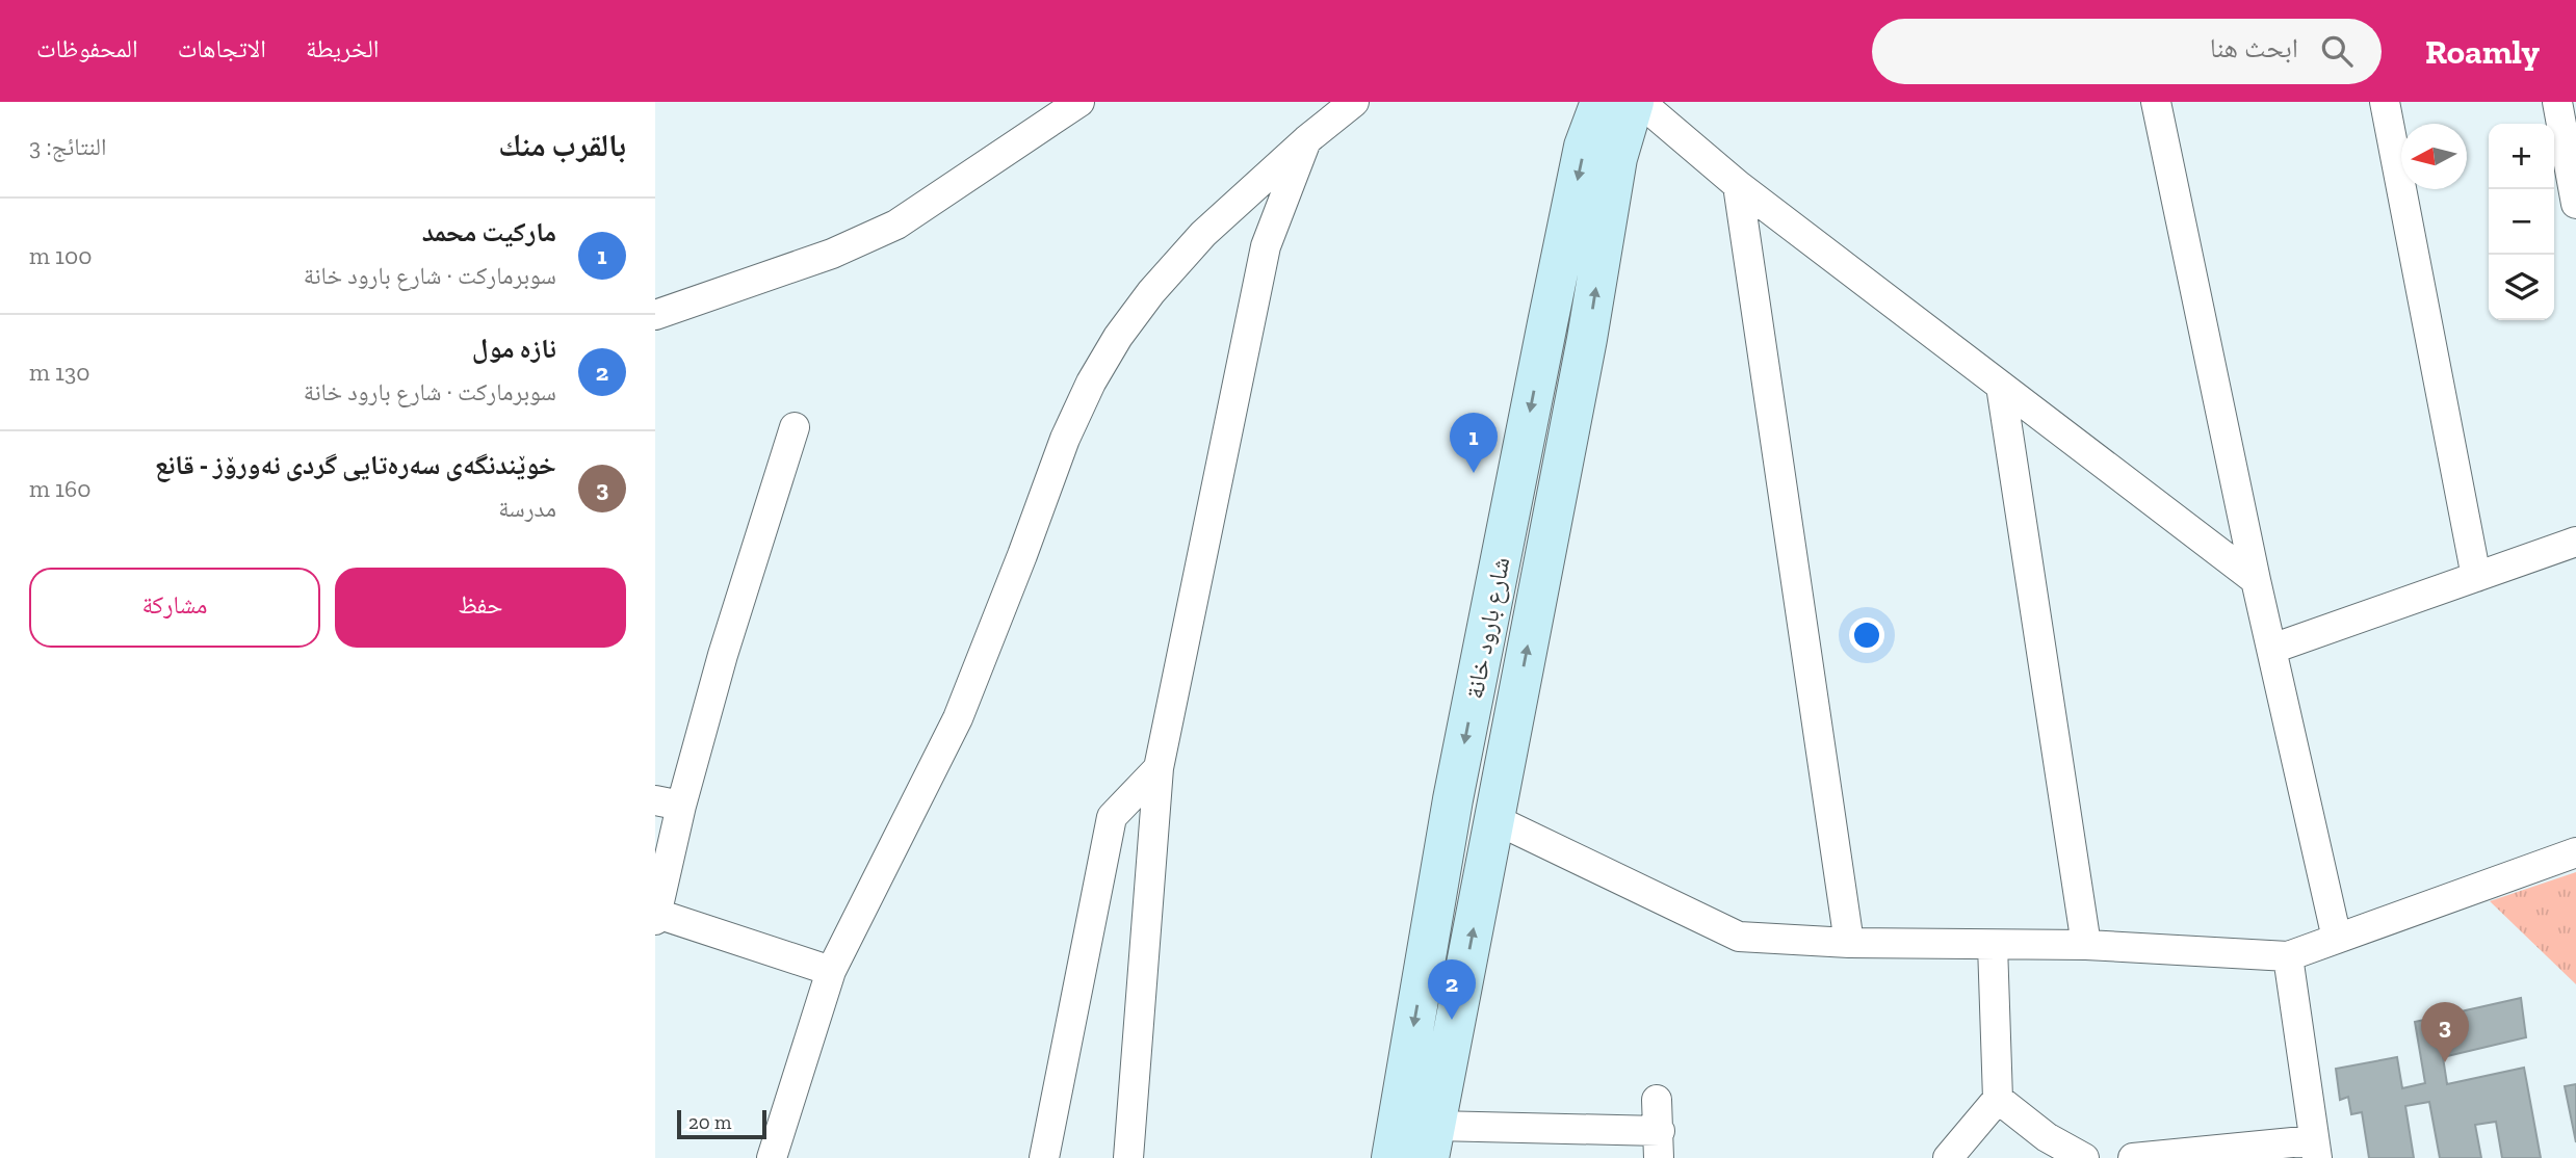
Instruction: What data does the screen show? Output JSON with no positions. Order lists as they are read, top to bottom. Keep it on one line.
{"streets":{"main road":["شارع بارود خانة"]},"scale_bar":"20 m","north":"left","page":{"header":"Roamly","search":"ابحث هنا","nav":["الخريطة","الاتجاهات","المحفوظات"],"heading":["بالقرب منك","النتائج: 3"],"map_buttons":["+","−"],"list":[{"mark":"1","name":"ماركيت محمد","note":"سوبرماركت · شارع بارود خانة","value":"100 m"},{"mark":"2","name":"نازه مول","note":"سوبرماركت · شارع بارود خانة","value":"130 m"},{"mark":"3","name":"خوێندنگەی سەرەتایی گردی نەورۆز - قانع","note":"مدرسة","value":"160 m"}],"pins":["1","2","3"],"buttons":["حفظ","مشاركة"],"scale":"20 m"}}
